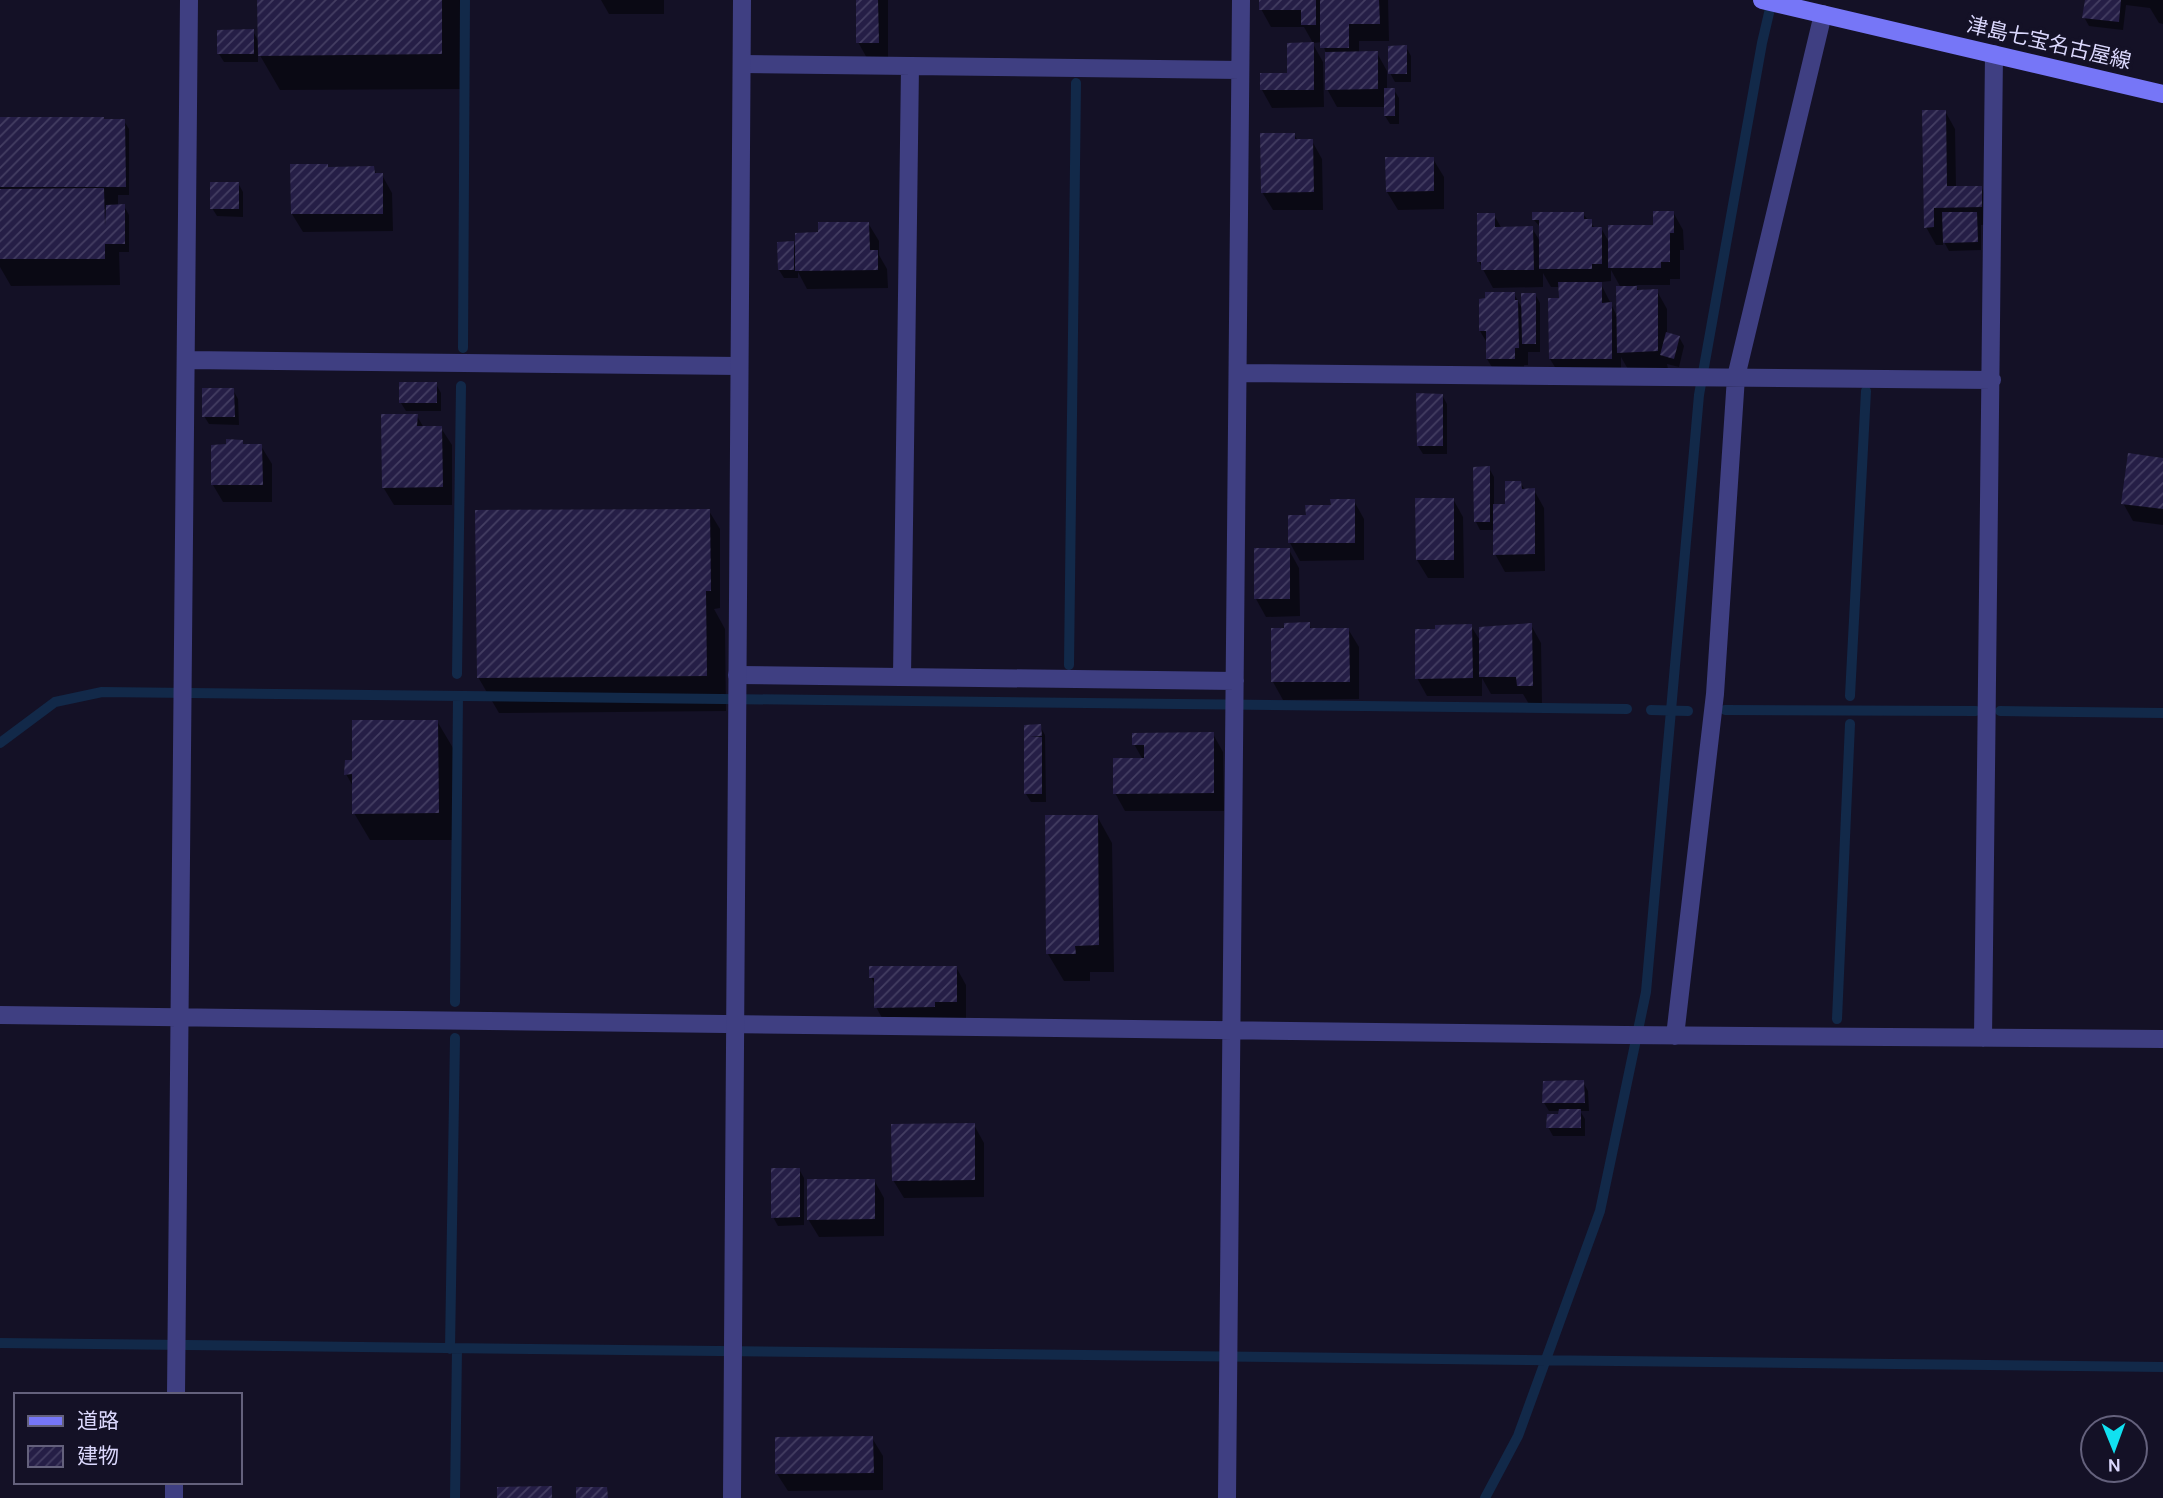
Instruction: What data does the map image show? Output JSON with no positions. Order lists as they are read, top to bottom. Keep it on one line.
{"streets":{"main road":["津島七宝名古屋線"]},"legend":["道路","建物"],"north":"bottom"}
